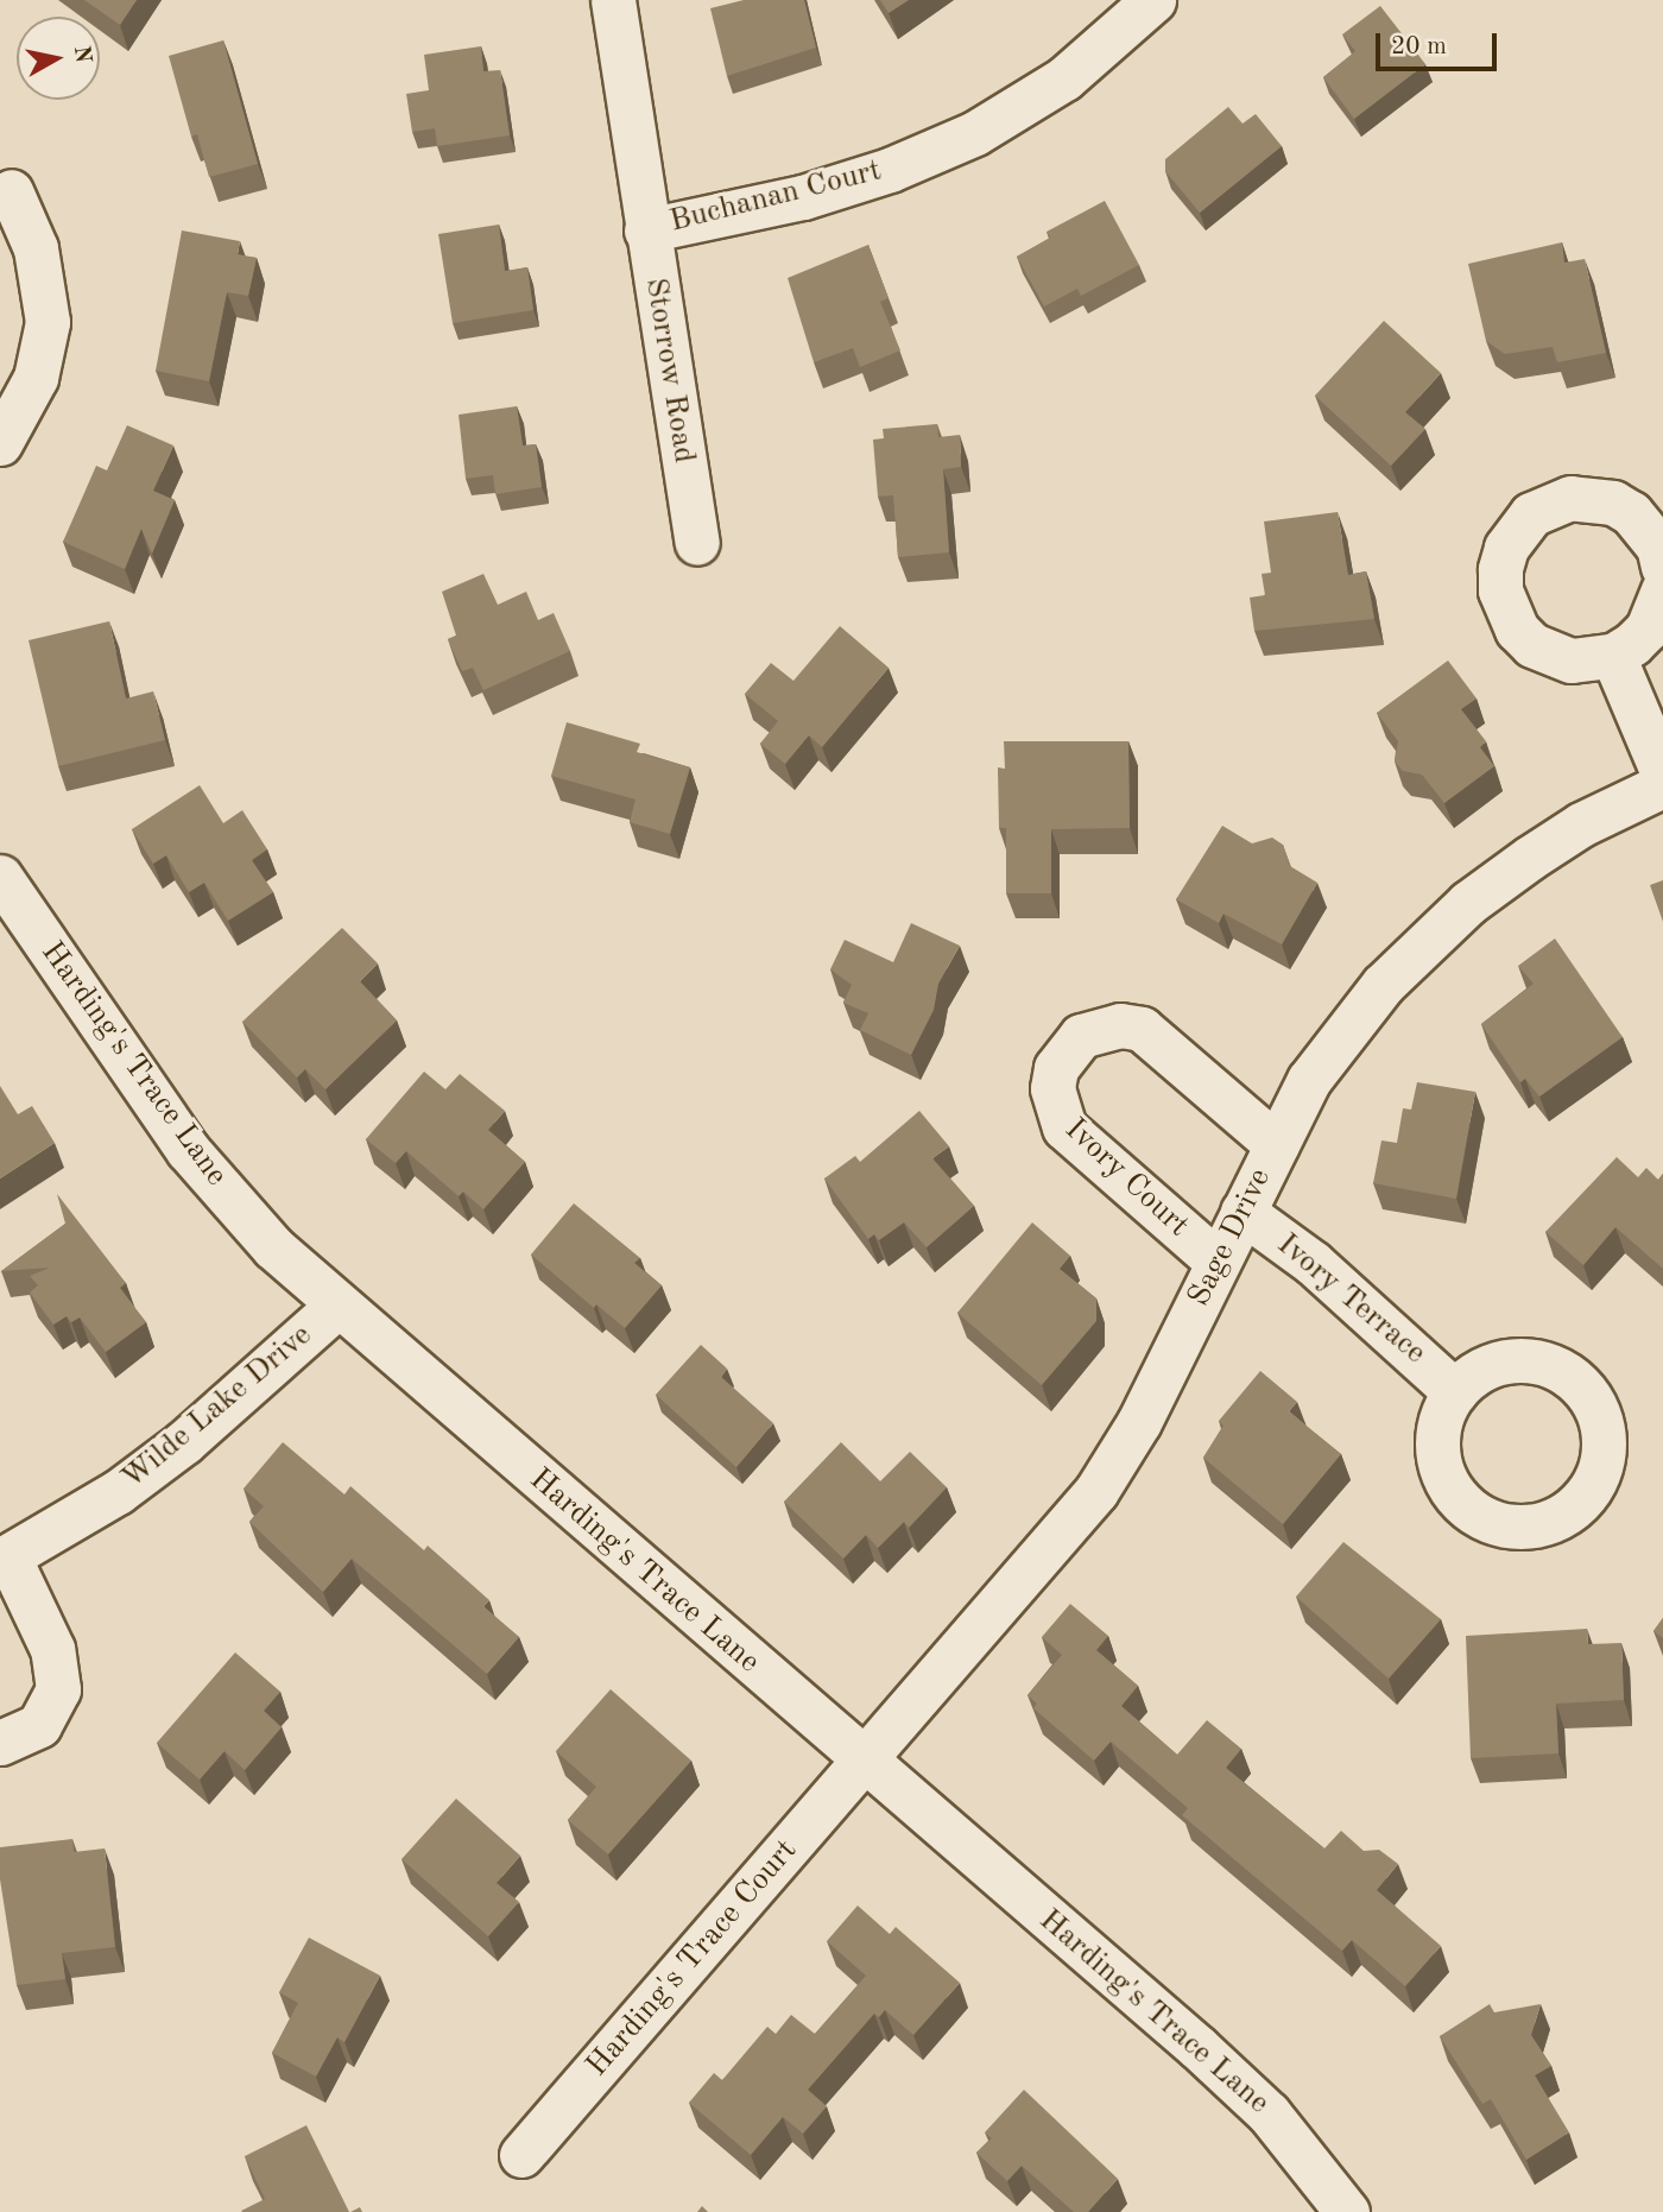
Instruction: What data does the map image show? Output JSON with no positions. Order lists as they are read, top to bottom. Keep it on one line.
{"streets":{"street":["Buchanan Court","Storrow Road","Harding's Trace Lane","Ivory Court","Sage Drive","Ivory Terrace","Wilde Lake Drive","Harding's Trace Court"]},"crossings":[["Buchanan Court","Storrow Road"],["Harding's Trace Lane","Sage Drive"],["Harding's Trace Lane","Wilde Lake Drive"],["Harding's Trace Lane","Harding's Trace Court"],["Ivory Court","Sage Drive"],["Sage Drive","Ivory Terrace"],["Sage Drive","Harding's Trace Court"]],"scale_bar":"20 m","north":"right"}
